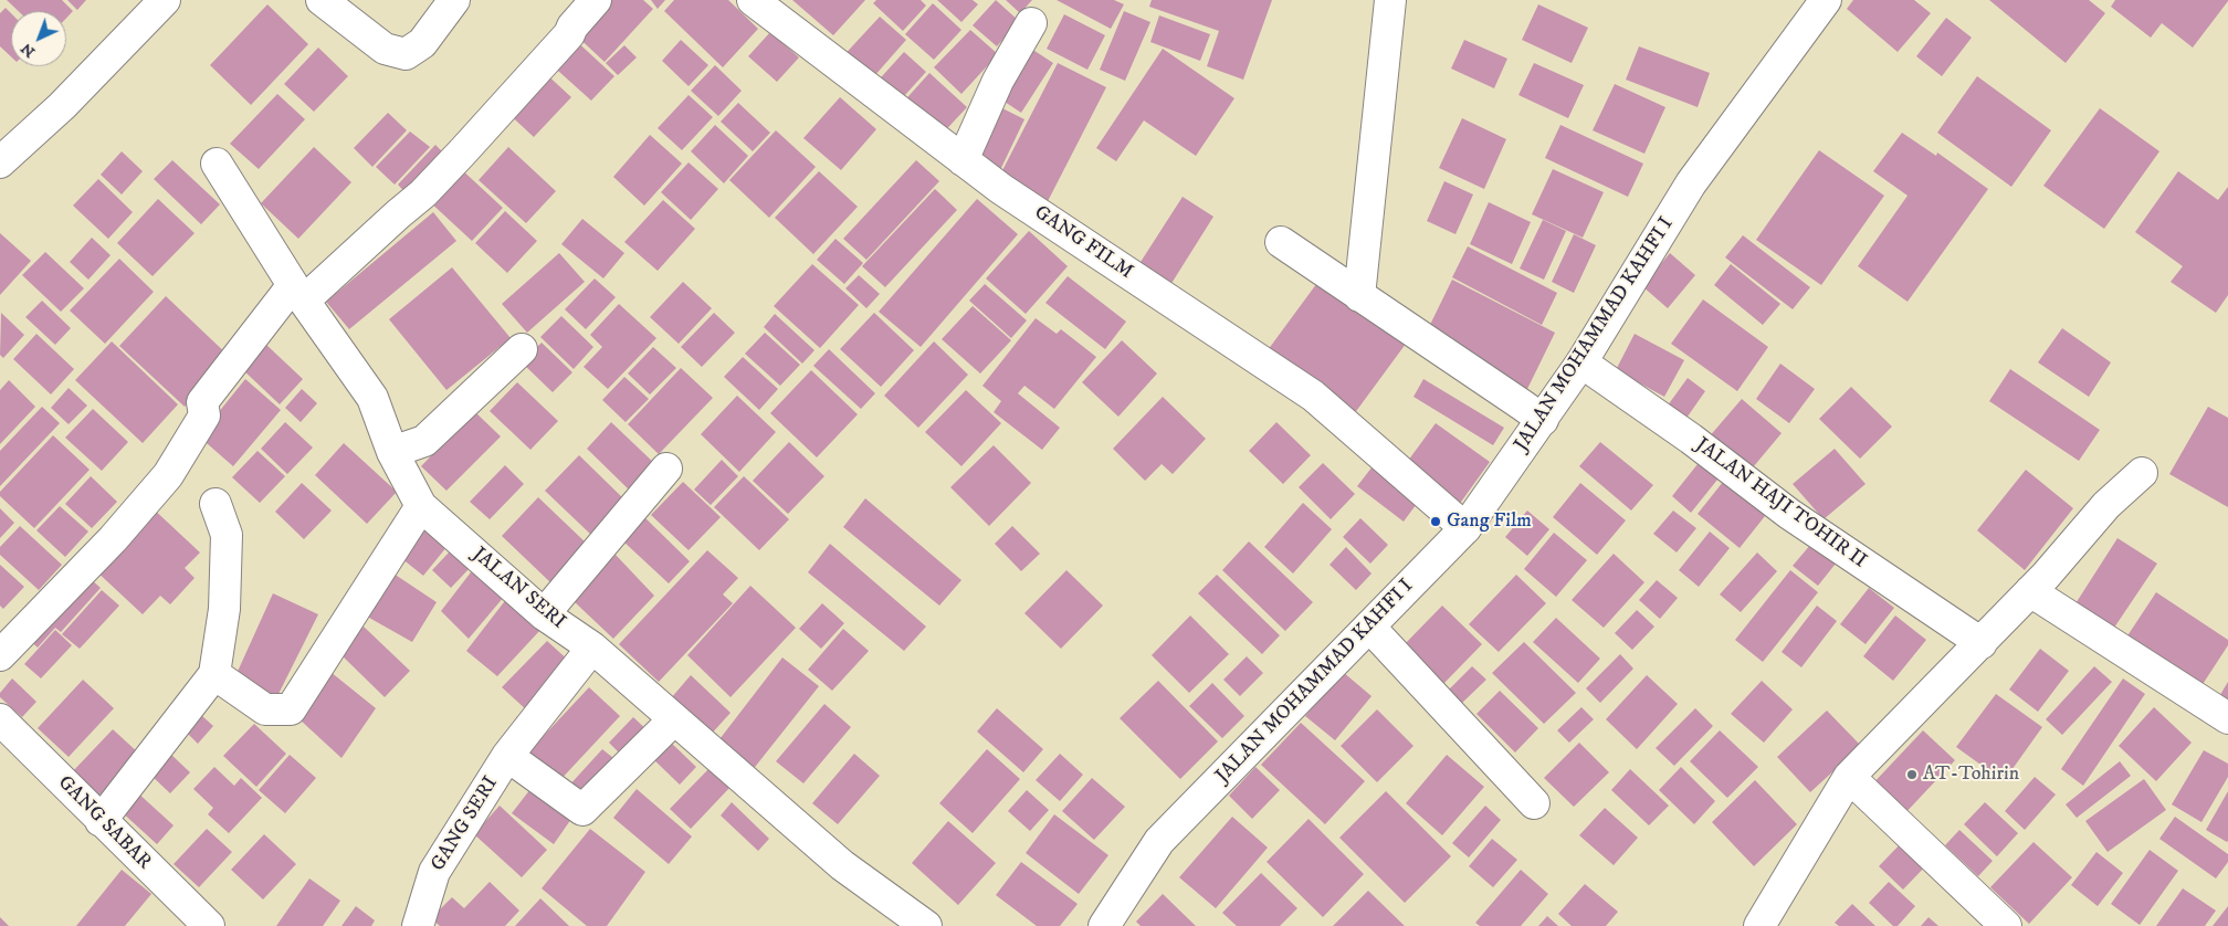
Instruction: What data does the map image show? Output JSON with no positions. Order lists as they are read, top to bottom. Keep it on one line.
{"streets":{"street":["GANG FILM","JALAN MOHAMMAD KAHFI I","JALAN HAJI TOHIR II","JALAN SERI","GANG SABAR","GANG SERI"]},"crossings":[["GANG FILM","JALAN MOHAMMAD KAHFI I"],["JALAN MOHAMMAD KAHFI I","JALAN HAJI TOHIR II"],["JALAN SERI","GANG SERI"]],"places":["Gang Film","AT-Tohirin"],"north":"bottom left"}
